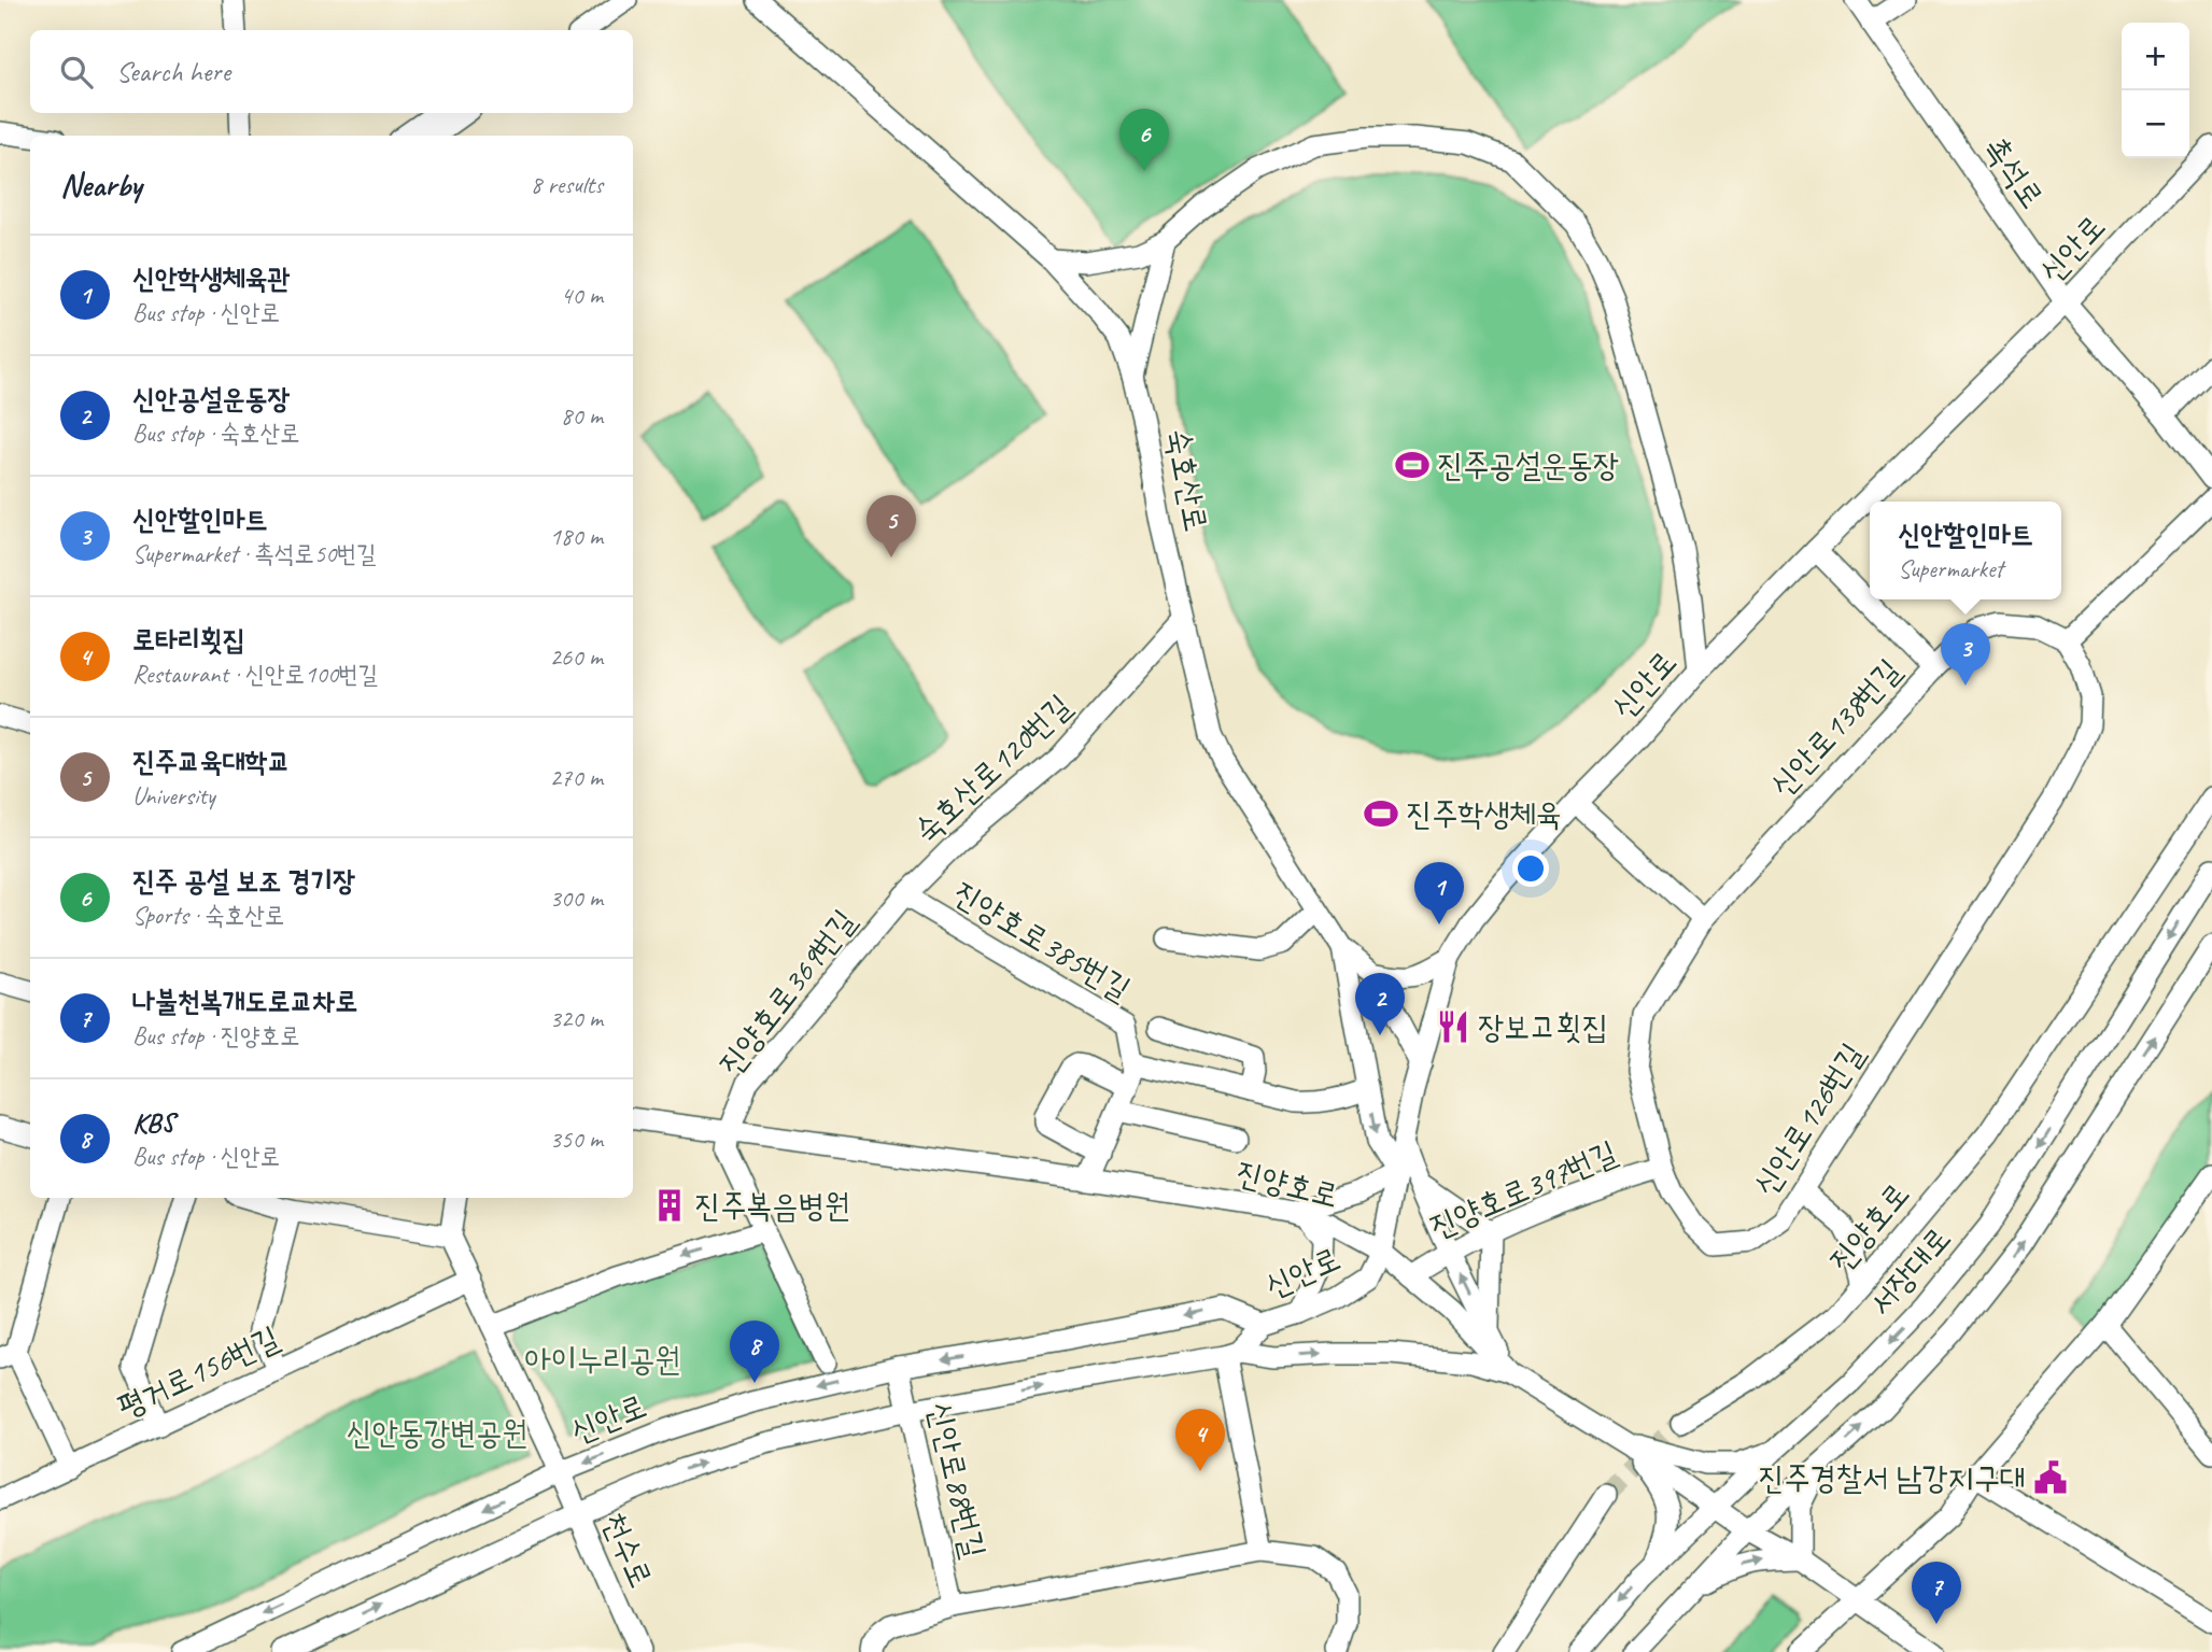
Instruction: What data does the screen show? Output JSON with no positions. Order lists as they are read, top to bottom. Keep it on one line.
{"streets":{"street":["촉석로","신안로","숙호산로","신안로138번길","숙호산로120번길","진양호로385번길","진양호로369번길","신안로126번길","진양호로","진양호로397번길","서장대로","평거로156번길","신안로88번길","천수로"]},"crossings":[["촉석로","신안로"],["신안로","숙호산로"],["신안로","신안로138번길"],["신안로","진양호로"],["신안로","신안로88번길"],["신안로","천수로"],["숙호산로","숙호산로120번길"],["신안로138번길","신안로126번길"],["숙호산로120번길","진양호로385번길"],["숙호산로120번길","진양호로369번길"],["진양호로385번길","진양호로369번길"],["진양호로385번길","진양호로"],["진양호로369번길","진양호로"],["신안로126번길","진양호로397번길"],["진양호로","진양호로397번길"],["진양호로","서장대로"],["평거로156번길","천수로"]],"parks":["아이누리공원","신안동강변공원"],"places":{"sports":["진주공설운동장","진주학생체육"],"restaurant":["장보고횟집"],"building":["진주복음병원"],"public building":["진주경찰서 남강지구대"]},"page":{"map_buttons":["+","−"],"search":"Search here","pins":["6","5","3","1","2","8","4","7"],"heading":["Nearby","8 results"],"list":[{"mark":"1","name":"신안학생체육관","note":"Bus stop · 신안로","value":"40 m"},{"mark":"2","name":"신안공설운동장","note":"Bus stop · 숙호산로","value":"80 m"},{"mark":"3","name":"신안할인마트","note":"Supermarket · 촉석로50번길","value":"180 m"},{"mark":"4","name":"로타리횟집","note":"Restaurant · 신안로100번길","value":"260 m"},{"mark":"5","name":"진주교육대학교","note":"University","value":"270 m"},{"mark":"6","name":"진주 공설 보조 경기장","note":"Sports · 숙호산로","value":"300 m"},{"mark":"7","name":"나불천복개도로교차로","note":"Bus stop · 진양호로","value":"320 m"},{"mark":"8","name":"KBS","note":"Bus stop · 신안로","value":"350 m"}],"popup":["신안할인마트","Supermarket"]}}
